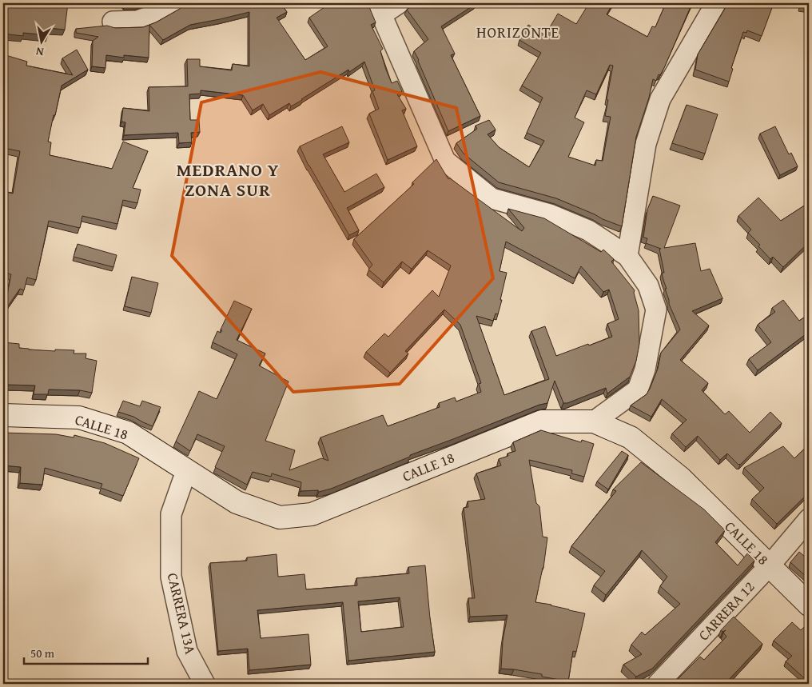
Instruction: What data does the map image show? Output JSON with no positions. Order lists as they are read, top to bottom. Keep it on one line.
{"streets":{"main road":["CALLE 18"],"street":["CARRERA 12","CARRERA 13A"]},"crossings":[["CALLE 18","CARRERA 12"],["CALLE 18","CARRERA 13A"]],"districts":["HORIZONTE","MEDRANO Y ZONA SUR"],"scale_bar":"50 m","north":"bottom"}
